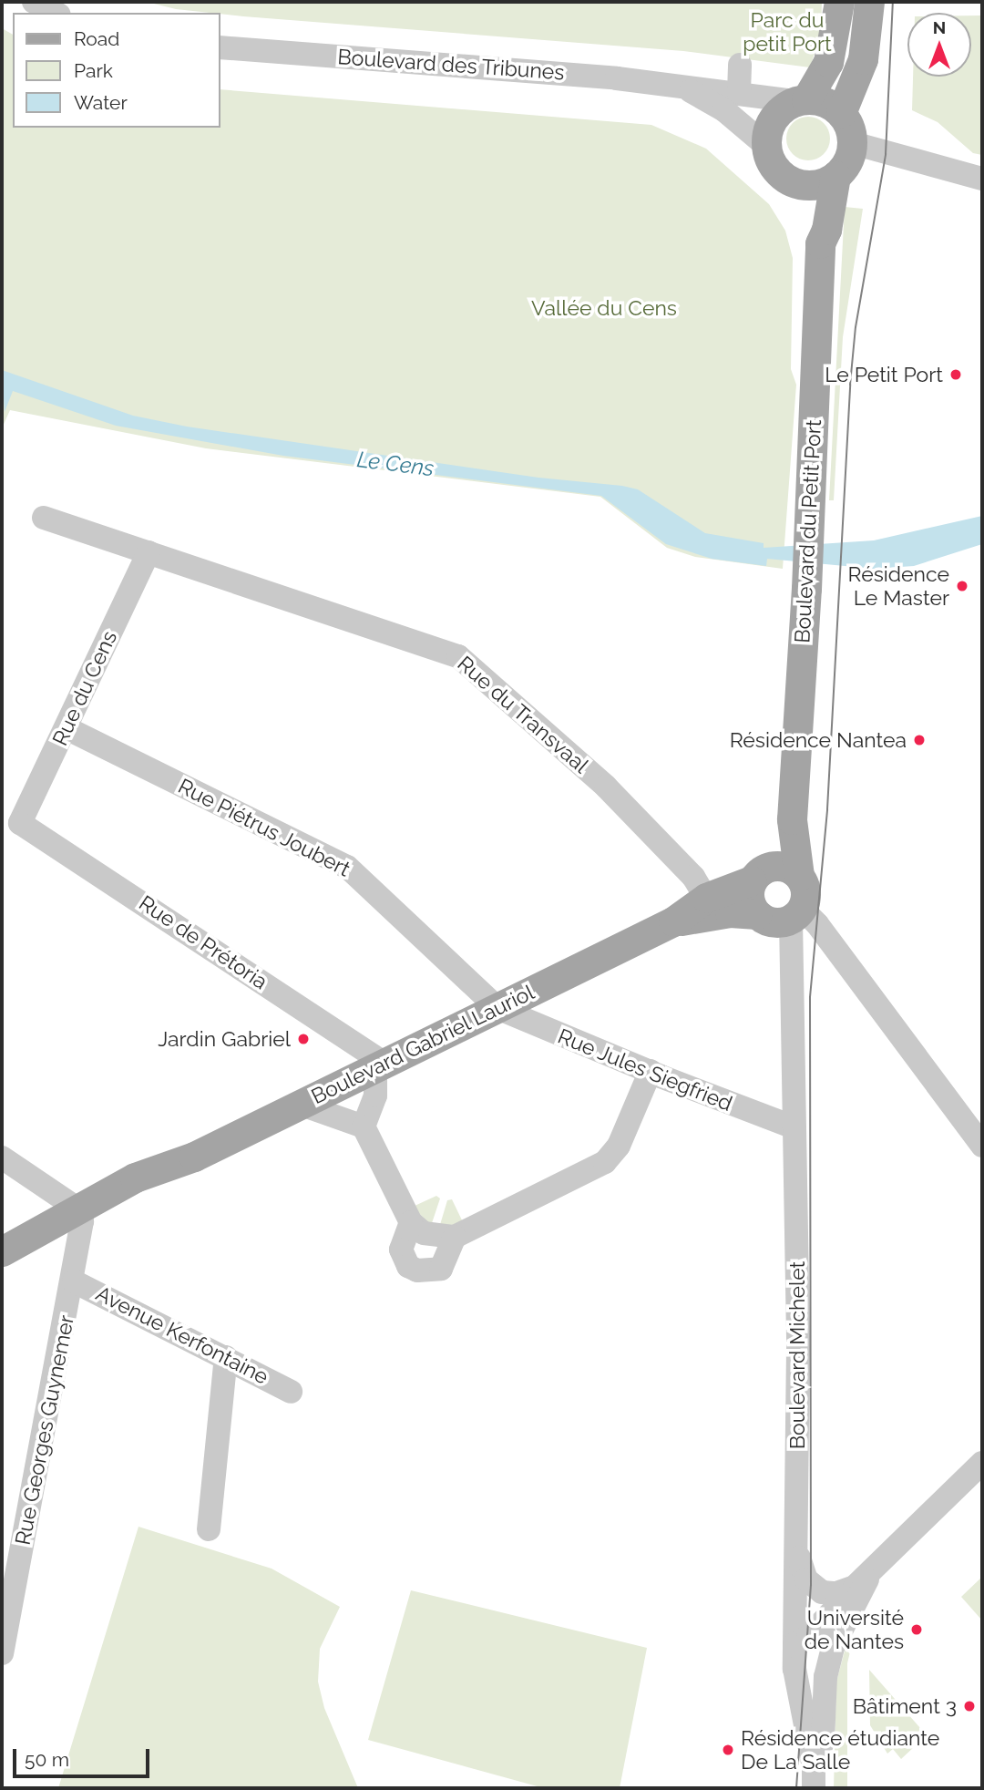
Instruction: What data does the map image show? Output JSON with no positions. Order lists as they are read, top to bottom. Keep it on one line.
{"streets":{"main road":["Boulevard du Petit Port","Boulevard Gabriel Lauriol"],"street":["Boulevard des Tribunes","Rue du Cens","Rue du Transvaal","Rue Piétrus Joubert","Rue de Prétoria","Rue Jules Siegfried","Avenue Kerfontaine","Boulevard Michelet","Rue Georges Guynemer"]},"crossings":[["Boulevard des Tribunes","Boulevard du Petit Port"],["Boulevard du Petit Port","Boulevard Gabriel Lauriol"],["Boulevard du Petit Port","Boulevard Michelet"],["Rue du Cens","Rue du Transvaal"],["Rue du Cens","Rue Piétrus Joubert"],["Rue du Cens","Rue de Prétoria"],["Rue du Transvaal","Boulevard Gabriel Lauriol"],["Rue Piétrus Joubert","Boulevard Gabriel Lauriol"],["Rue Piétrus Joubert","Rue Jules Siegfried"],["Rue de Prétoria","Boulevard Gabriel Lauriol"],["Boulevard Gabriel Lauriol","Rue Jules Siegfried"],["Boulevard Gabriel Lauriol","Boulevard Michelet"],["Boulevard Gabriel Lauriol","Rue Georges Guynemer"],["Rue Jules Siegfried","Boulevard Michelet"],["Avenue Kerfontaine","Rue Georges Guynemer"]],"water":["Le Cens"],"parks":["Parc du petit Port","Vallée du Cens"],"places":["Le Petit Port","Résidence Le Master","Résidence Nantea","Jardin Gabriel","Université de Nantes","Bâtiment 3","Résidence étudiante De La Salle"],"legend":["Road","Park","Water"],"scale_bar":"50 m","north":"top"}
